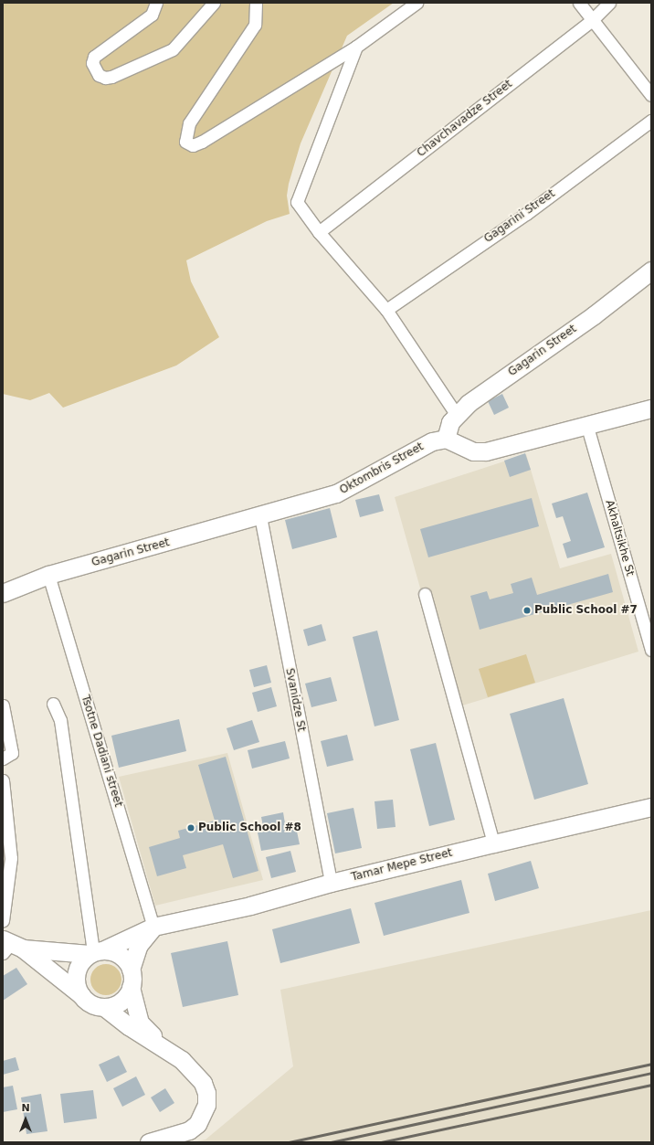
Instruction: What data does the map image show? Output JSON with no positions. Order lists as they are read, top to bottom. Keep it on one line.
{"streets":{"street":["Chavchavadze Street","Gagarini Street","Gagarin Street","Oktombris Street","Akhaltsikhe St","Svanidze St","Tsotne Dadiani street","Tamar Mepe Street"]},"crossings":[["Gagarin Street","Oktombris Street"],["Gagarin Street","Svanidze St"],["Gagarin Street","Tsotne Dadiani street"],["Oktombris Street","Svanidze St"],["Svanidze St","Tamar Mepe Street"],["Tsotne Dadiani street","Tamar Mepe Street"]],"places":["Public School #7","Public School #8"],"north":"top"}
